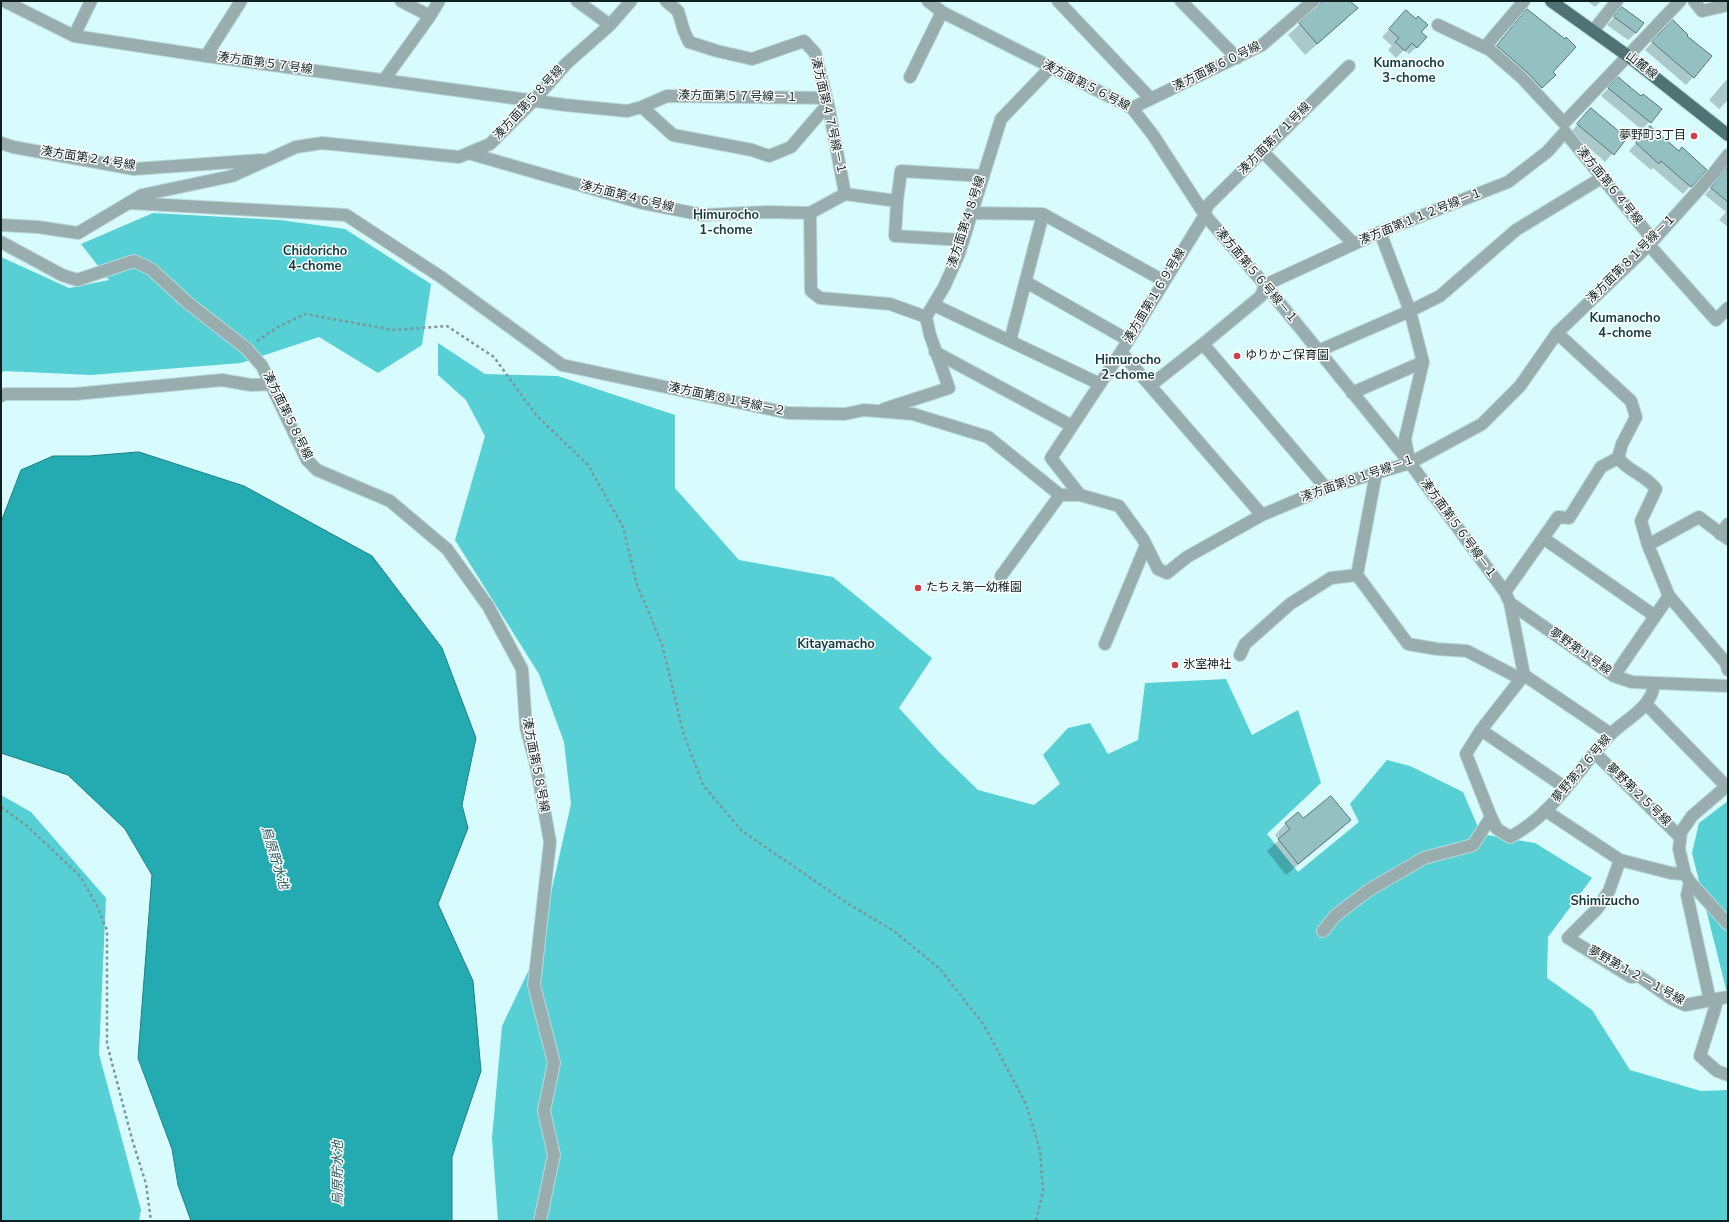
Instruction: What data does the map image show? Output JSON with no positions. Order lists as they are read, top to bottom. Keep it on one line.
{"streets":{"main road":["山麓線"],"street":["湊方面第５７号線","湊方面第６０号線","湊方面第５６号線","湊方面第５７号線－１","湊方面第５８号線","湊方面第４７号線－１","湊方面第７１号線","湊方面第２４号線","湊方面第６４号線","湊方面第４６号線","湊方面第１１２号線－１","湊方面第４８号線","湊方面第８１号線－１","湊方面第５６号線－１","湊方面第１６９号線","湊方面第８１号線－２","夢野第１号線","夢野第２６号線","夢野第２５号線","夢野第１２－１号線"]},"crossings":[["湊方面第５７号線","湊方面第５７号線－１"],["湊方面第５７号線","湊方面第５８号線"],["山麓線","湊方面第１１２号線－１"],["湊方面第６０号線","湊方面第５６号線"],["湊方面第５６号線","湊方面第７１号線"],["湊方面第５６号線","湊方面第４８号線"],["湊方面第５６号線","湊方面第５６号線－１"],["湊方面第５６号線","湊方面第１６９号線"],["湊方面第５７号線－１","湊方面第５８号線"],["湊方面第５７号線－１","湊方面第４７号線－１"],["湊方面第５８号線","湊方面第２４号線"],["湊方面第５８号線","湊方面第４６号線"],["湊方面第５８号線","湊方面第８１号線－２"],["湊方面第４７号線－１","湊方面第４６号線"],["湊方面第７１号線","湊方面第５６号線－１"],["湊方面第７１号線","湊方面第１６９号線"],["湊方面第６４号線","湊方面第１１２号線－１"],["湊方面第６４号線","湊方面第８１号線－１"],["湊方面第１１２号線－１","湊方面第５６号線－１"],["湊方面第８１号線－１","湊方面第５６号線－１"],["湊方面第５６号線－１","湊方面第１６９号線"],["湊方面第５６号線－１","夢野第１号線"],["夢野第１号線","夢野第２６号線"],["夢野第２６号線","夢野第２５号線"]],"districts":["Kumanocho 3-chome","Himurocho 1-chome","Chidoricho 4-chome","Kumanocho 4-chome","Himurocho 2-chome","Kitayamacho","Shimizucho"],"water":["烏原貯水池"],"places":["夢野町3丁目","ゆりかご保育園","たちえ第一幼稚園","氷室神社"]}
